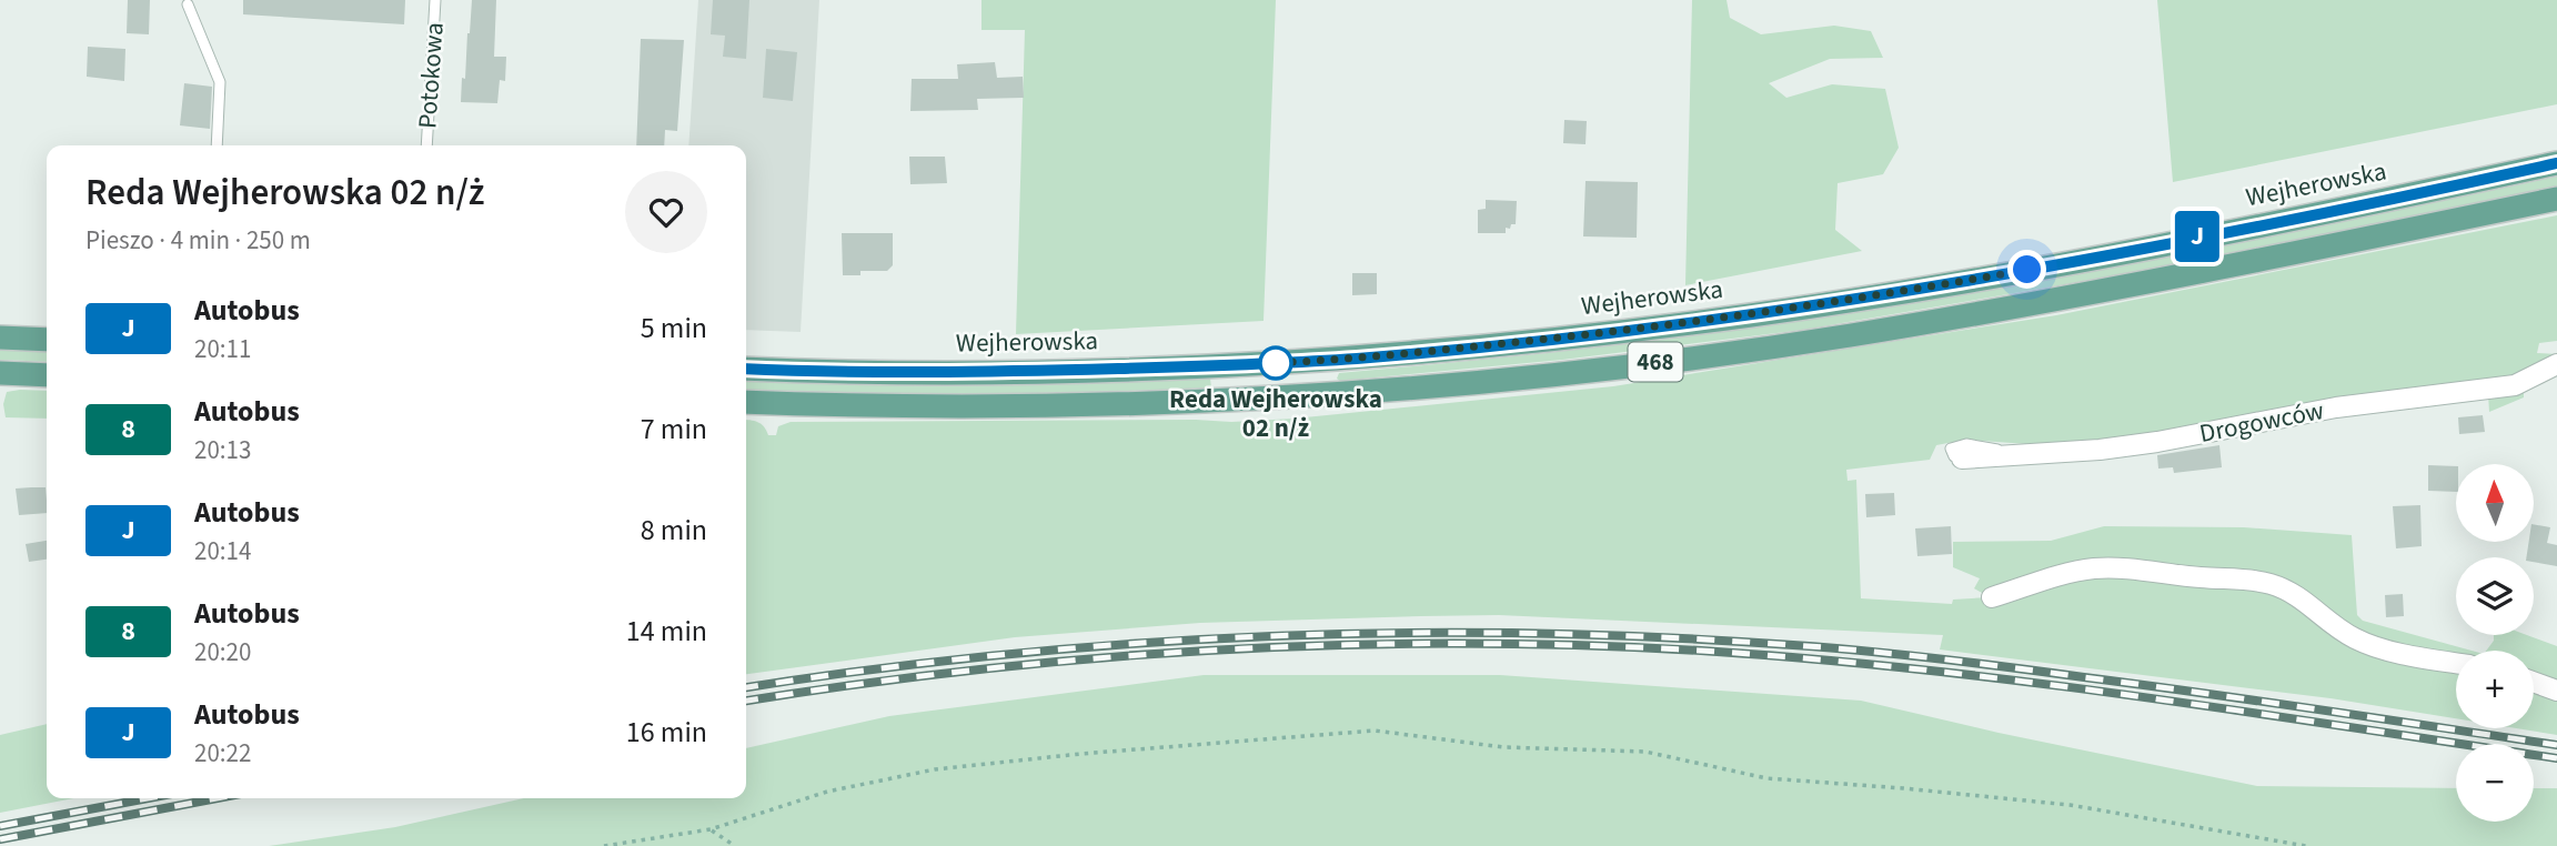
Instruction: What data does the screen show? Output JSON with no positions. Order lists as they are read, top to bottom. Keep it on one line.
{"streets":{"main road":["Wejherowska","468"],"street":["Drogowców"],"lane":["Potokowa"]},"places":["Reda Wejherowska 02 n/ż"],"lines":["bus line J"],"north":"top","page":{"on_map":"J","heading":["Reda Wejherowska 02 n/ż","Pieszo · 4 min · 250 m"],"list":[{"mark":"J","name":"Autobus","note":"20:11","value":"5 min"},{"mark":"8","name":"Autobus","note":"20:13","value":"7 min"},{"mark":"J","name":"Autobus","note":"20:14","value":"8 min"},{"mark":"8","name":"Autobus","note":"20:20","value":"14 min"},{"mark":"J","name":"Autobus","note":"20:22","value":"16 min"}],"map_buttons":["+","−"]}}
